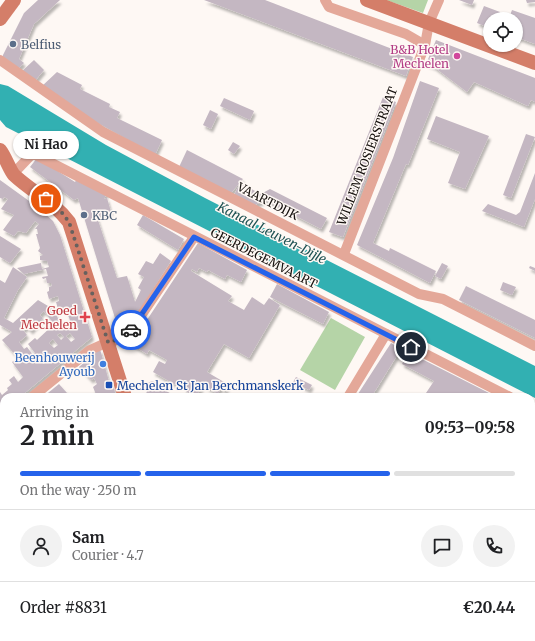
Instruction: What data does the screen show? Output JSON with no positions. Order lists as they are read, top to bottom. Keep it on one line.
{"streets":{"street":["WILLEM ROSIERSTRAAT","VAARTDIJK","GEERDEGEMVAART"]},"crossings":[["WILLEM ROSIERSTRAAT","VAARTDIJK"]],"water":["Kanaal Leuven-Dijle"],"places":{"other":["Belfius","B&B Hotel Mechelen","Ni Hao","KBC","Beenhouwerij Ayoub"],"health":["Goed Mechelen"],"transit":["Mechelen St Jan Berchmanskerk"]},"page":{"bubble":"Ni Hao","heading":["2 min","Arriving in","09:53–09:58"],"panel":["Sam","Courier · 4.7","Order #8831","€20.44"],"bar":"On the way · 250 m"}}
